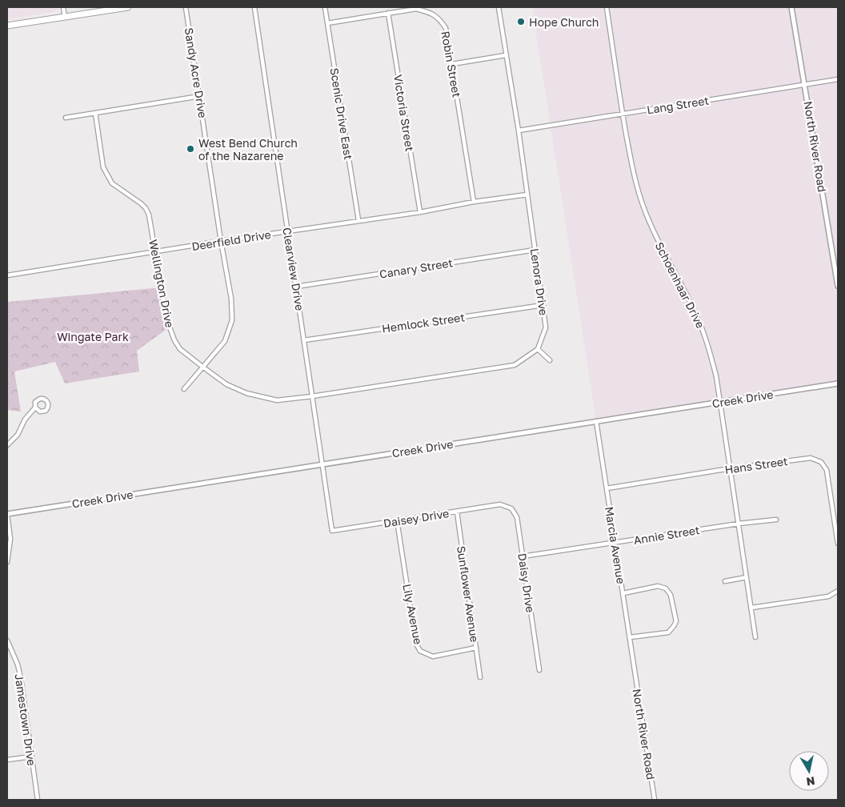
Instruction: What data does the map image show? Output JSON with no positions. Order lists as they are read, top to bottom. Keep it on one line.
{"streets":{"street":["Robin Street","Sandy Acre Drive","Lang Street","Victoria Street","Scenic Drive East","North River Road","Deerfield Drive","Canary Street","Clearview Drive","Lenora Drive","Wellington Drive","Schoenhaar Drive","Hemlock Street","Creek Drive","Hans Street","Daisey Drive","Annie Street","Marcia Avenue","Daisy Drive","Sunflower Avenue","Lily Avenue","Jamestown Drive"]},"crossings":[["Robin Street","Victoria Street"],["Robin Street","Scenic Drive East"],["Robin Street","Deerfield Drive"],["Sandy Acre Drive","Deerfield Drive"],["Sandy Acre Drive","Wellington Drive"],["Lang Street","North River Road"],["Lang Street","Lenora Drive"],["Lang Street","Schoenhaar Drive"],["Victoria Street","Deerfield Drive"],["Scenic Drive East","Deerfield Drive"],["North River Road","Marcia Avenue"],["Deerfield Drive","Clearview Drive"],["Deerfield Drive","Lenora Drive"],["Deerfield Drive","Wellington Drive"],["Canary Street","Clearview Drive"],["Canary Street","Lenora Drive"],["Clearview Drive","Wellington Drive"],["Clearview Drive","Hemlock Street"],["Clearview Drive","Creek Drive"],["Clearview Drive","Daisey Drive"],["Lenora Drive","Hemlock Street"],["Schoenhaar Drive","Creek Drive"],["Schoenhaar Drive","Hans Street"],["Schoenhaar Drive","Annie Street"],["Creek Drive","Marcia Avenue"],["Hans Street","Marcia Avenue"],["Daisey Drive","Daisy Drive"],["Daisey Drive","Sunflower Avenue"],["Daisey Drive","Lily Avenue"],["Annie Street","Marcia Avenue"],["Annie Street","Daisy Drive"],["Sunflower Avenue","Lily Avenue"]],"parks":["Wingate Park"],"places":["Hope Church","West Bend Church of the Nazarene"],"north":"bottom"}
